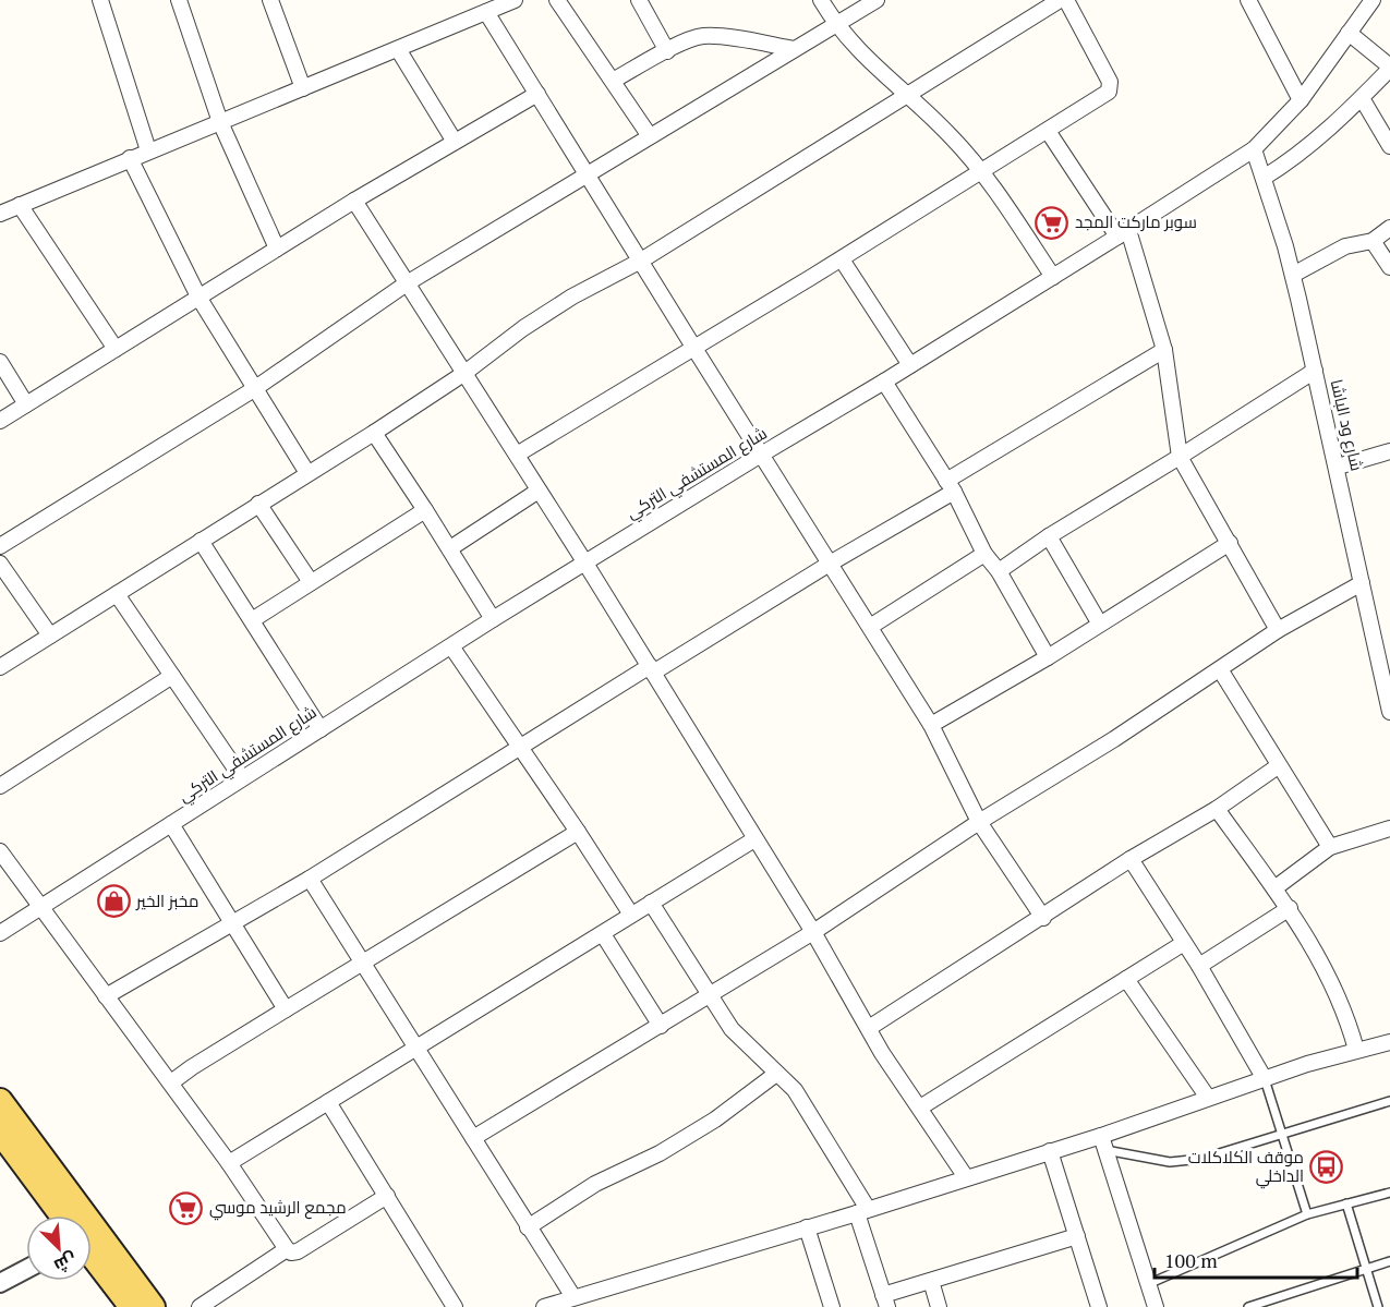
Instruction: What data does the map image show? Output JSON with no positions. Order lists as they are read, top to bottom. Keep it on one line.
{"streets":{"street":["شارع ود الباشا","شارع المستشفي التركي"]},"crossings":[["شارع ود الباشا","شارع المستشفي التركي"]],"places":{"supermarket":["سوبر ماركت المجد","مجمع الرشيد موسي"],"shop":["مخبز الخير"],"bus stop":["موقف الكلاكلات الداخلي"]},"scale_bar":"100 m","north":"bottom right"}
